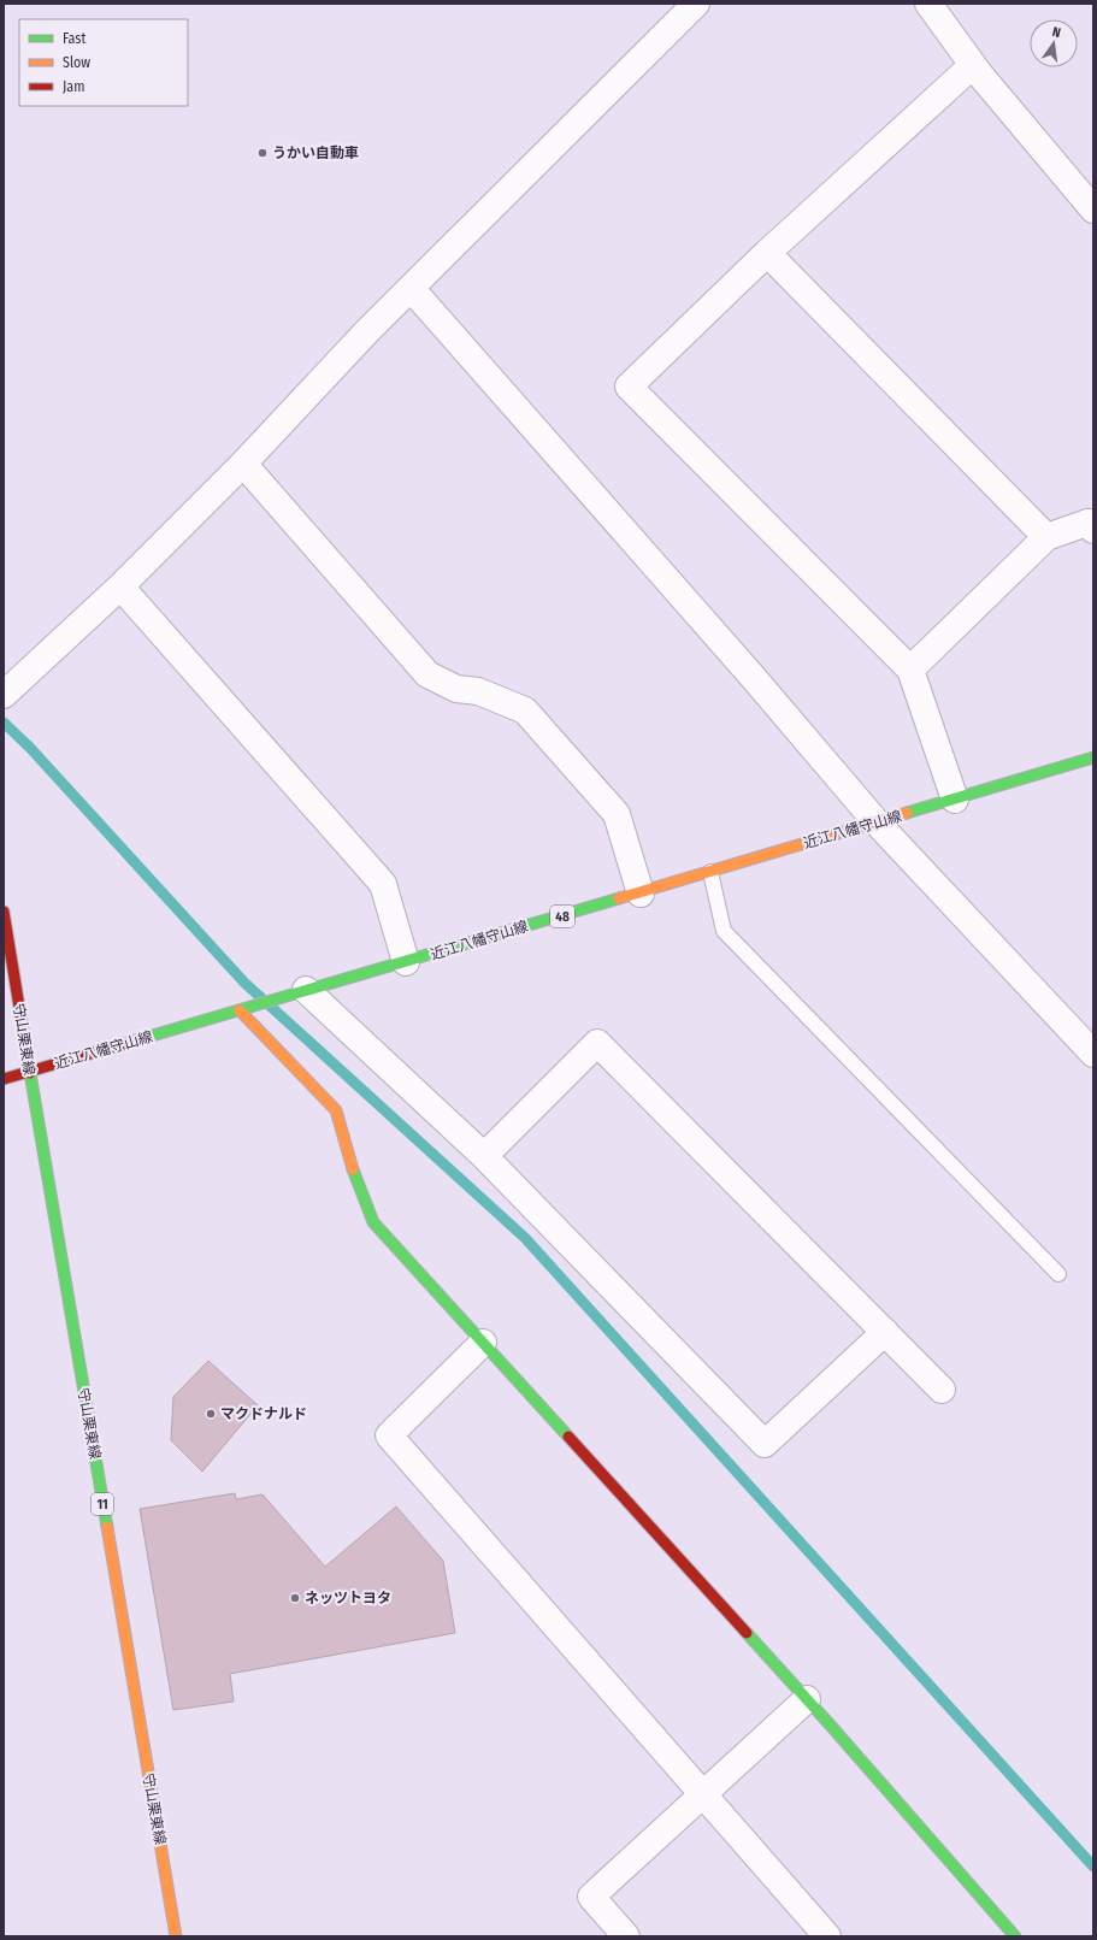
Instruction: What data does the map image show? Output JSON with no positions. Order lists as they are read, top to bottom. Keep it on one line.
{"streets":{"main road":["近江八幡守山線","48","守山栗東線","11"]},"crossings":[["近江八幡守山線","守山栗東線"]],"places":["うかい自動車","マクドナルド","ネッツトヨタ"],"legend":["Fast","Slow","Jam"],"north":"top"}
